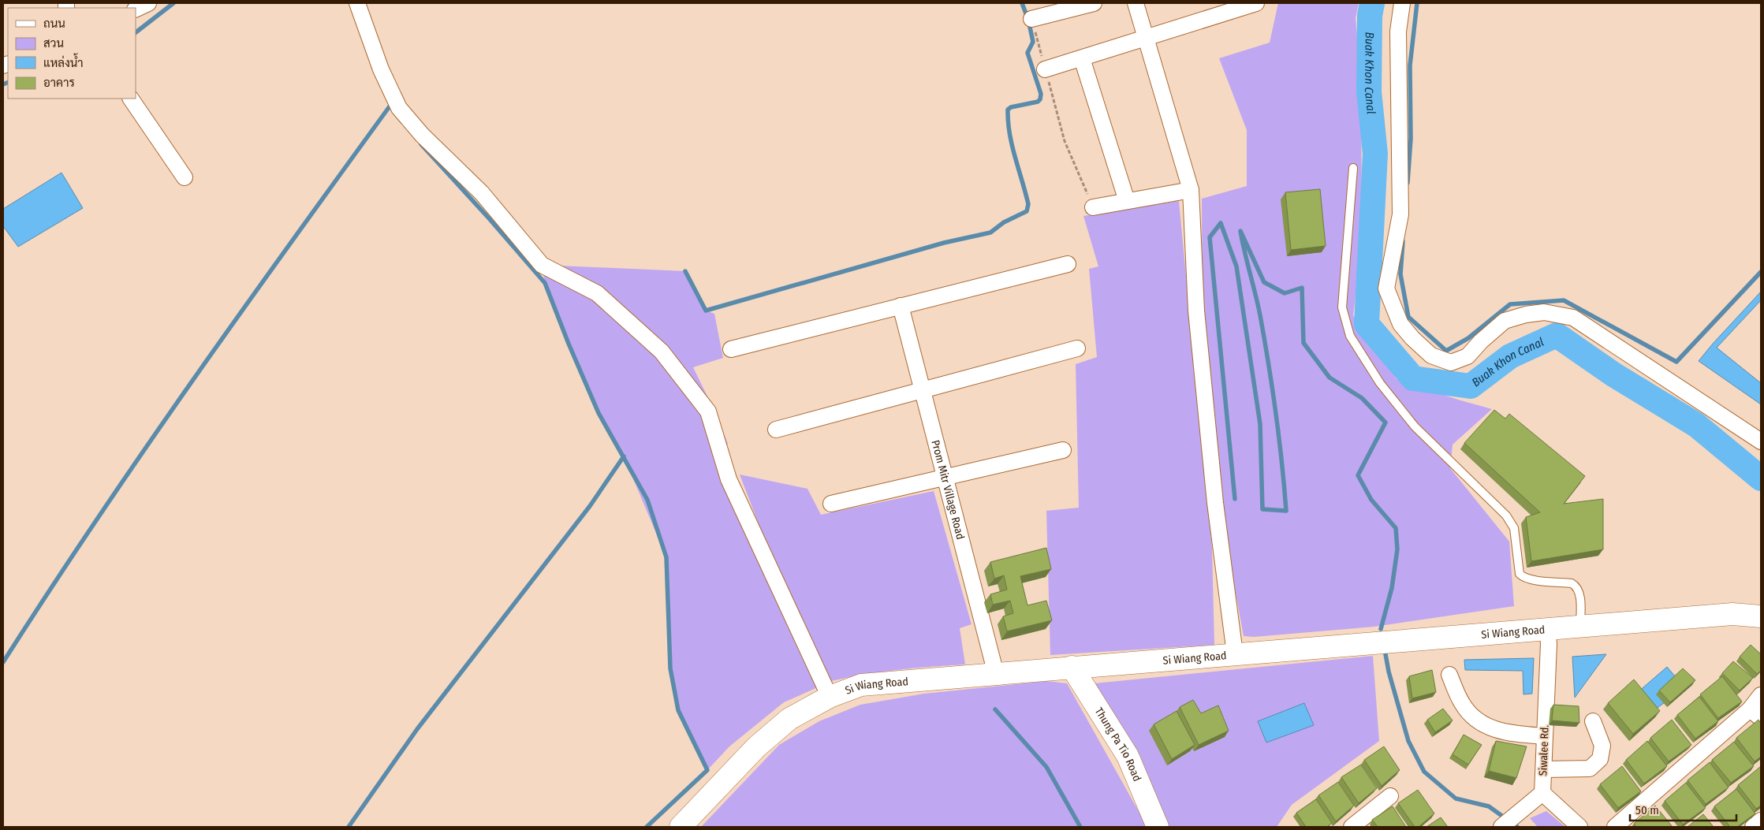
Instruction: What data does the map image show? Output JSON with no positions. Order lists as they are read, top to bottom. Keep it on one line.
{"streets":{"main road":["Si Wiang Road","Thung Pa Tio Road"],"street":["Prom Mitr Village Road","Siwalee Rd."]},"crossings":[["Prom Mitr Village Road","Si Wiang Road"],["Si Wiang Road","Thung Pa Tio Road"],["Si Wiang Road","Siwalee Rd."]],"water":["Buak Khon Canal"],"legend":["ถนน","สวน","แหล่งน้ำ","อาคาร"],"scale_bar":"50 m"}
